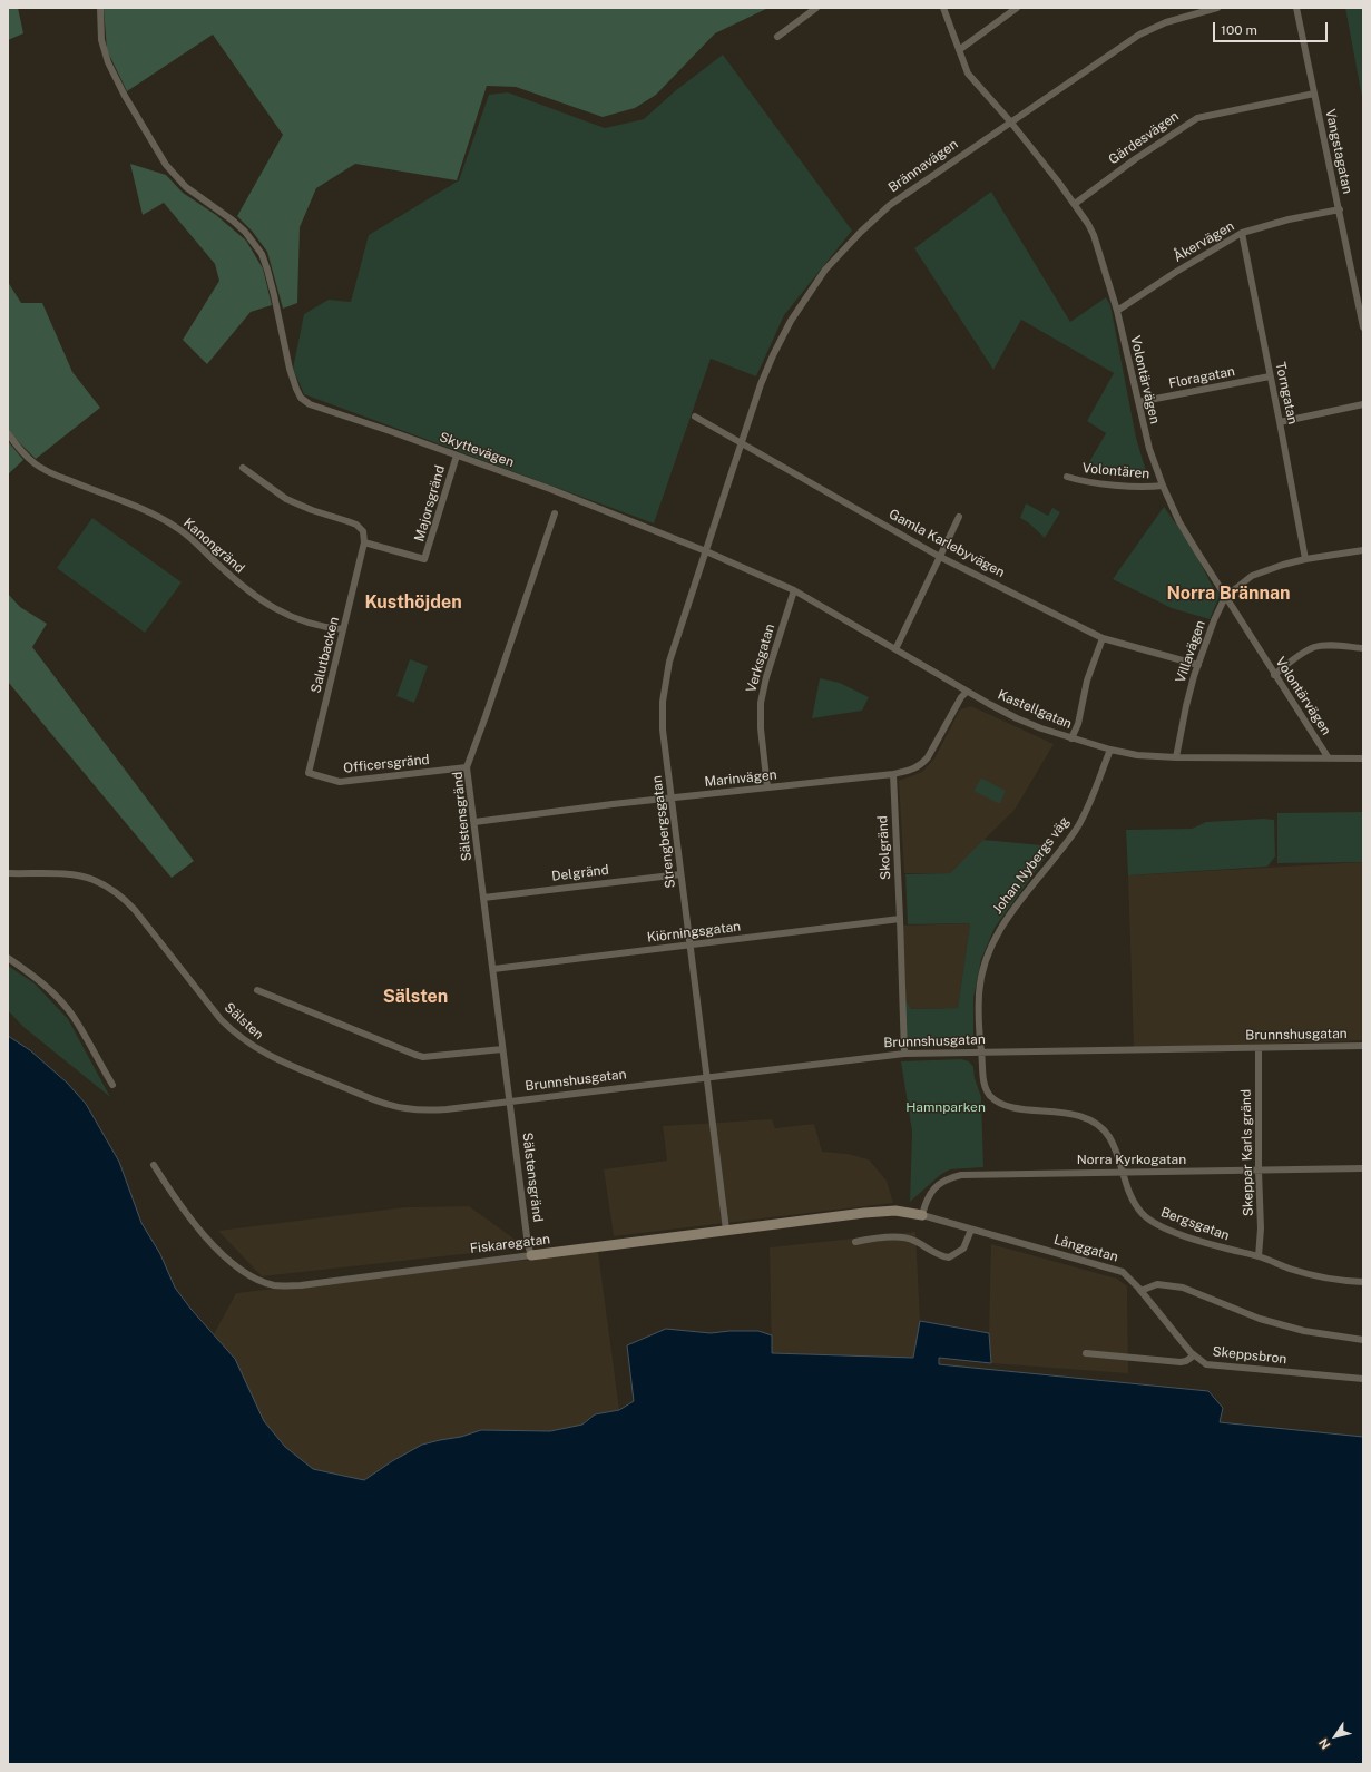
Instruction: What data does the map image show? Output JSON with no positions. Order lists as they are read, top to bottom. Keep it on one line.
{"streets":{"street":["Gärdesvägen","Vangstagatan","Brännavägen","Åkervägen","Floragatan","Volontärvägen","Torngatan","Skyttevägen","Volontären","Majorsgränd","Gamla Karlebyvägen","Kanongränd","Villavägen","Salutbacken","Verksgatan","Kastellgatan","Officersgränd","Marinvägen","Sälstensgränd","Strengbergsgatan","Skolgränd","Johan Nybergs väg","Delgränd","Kiörningsgatan","Sälsten","Brunnshusgatan","Skeppar Karls gränd","Norra Kyrkogatan","Bergsgatan","Fiskaregatan","Långgatan","Skeppsbron"]},"crossings":[["Gärdesvägen","Vangstagatan"],["Gärdesvägen","Volontärvägen"],["Vangstagatan","Åkervägen"],["Brännavägen","Volontärvägen"],["Brännavägen","Gamla Karlebyvägen"],["Brännavägen","Strengbergsgatan"],["Åkervägen","Volontärvägen"],["Åkervägen","Torngatan"],["Floragatan","Volontärvägen"],["Floragatan","Torngatan"],["Volontärvägen","Volontären"],["Volontärvägen","Villavägen"],["Volontärvägen","Kastellgatan"],["Torngatan","Villavägen"],["Skyttevägen","Majorsgränd"],["Skyttevägen","Kastellgatan"],["Skyttevägen","Strengbergsgatan"],["Majorsgränd","Salutbacken"],["Gamla Karlebyvägen","Villavägen"],["Gamla Karlebyvägen","Strengbergsgatan"],["Kanongränd","Salutbacken"],["Villavägen","Kastellgatan"],["Salutbacken","Officersgränd"],["Verksgatan","Kastellgatan"],["Verksgatan","Marinvägen"],["Kastellgatan","Marinvägen"],["Kastellgatan","Strengbergsgatan"],["Kastellgatan","Johan Nybergs väg"],["Officersgränd","Sälstensgränd"],["Marinvägen","Sälstensgränd"],["Marinvägen","Strengbergsgatan"],["Marinvägen","Skolgränd"],["Sälstensgränd","Delgränd"],["Sälstensgränd","Kiörningsgatan"],["Sälstensgränd","Sälsten"],["Sälstensgränd","Brunnshusgatan"],["Sälstensgränd","Fiskaregatan"],["Strengbergsgatan","Delgränd"],["Strengbergsgatan","Kiörningsgatan"],["Strengbergsgatan","Brunnshusgatan"],["Strengbergsgatan","Fiskaregatan"],["Skolgränd","Kiörningsgatan"],["Skolgränd","Brunnshusgatan"],["Johan Nybergs väg","Brunnshusgatan"],["Johan Nybergs väg","Bergsgatan"],["Sälsten","Brunnshusgatan"],["Brunnshusgatan","Skeppar Karls gränd"],["Brunnshusgatan","Bergsgatan"],["Skeppar Karls gränd","Norra Kyrkogatan"],["Skeppar Karls gränd","Bergsgatan"],["Norra Kyrkogatan","Bergsgatan"],["Norra Kyrkogatan","Fiskaregatan"],["Norra Kyrkogatan","Långgatan"],["Fiskaregatan","Långgatan"],["Långgatan","Skeppsbron"]],"districts":["Norra Brännan","Kusthöjden","Sälsten"],"parks":["Hamnparken"],"scale_bar":"100 m","north":"bottom left"}
